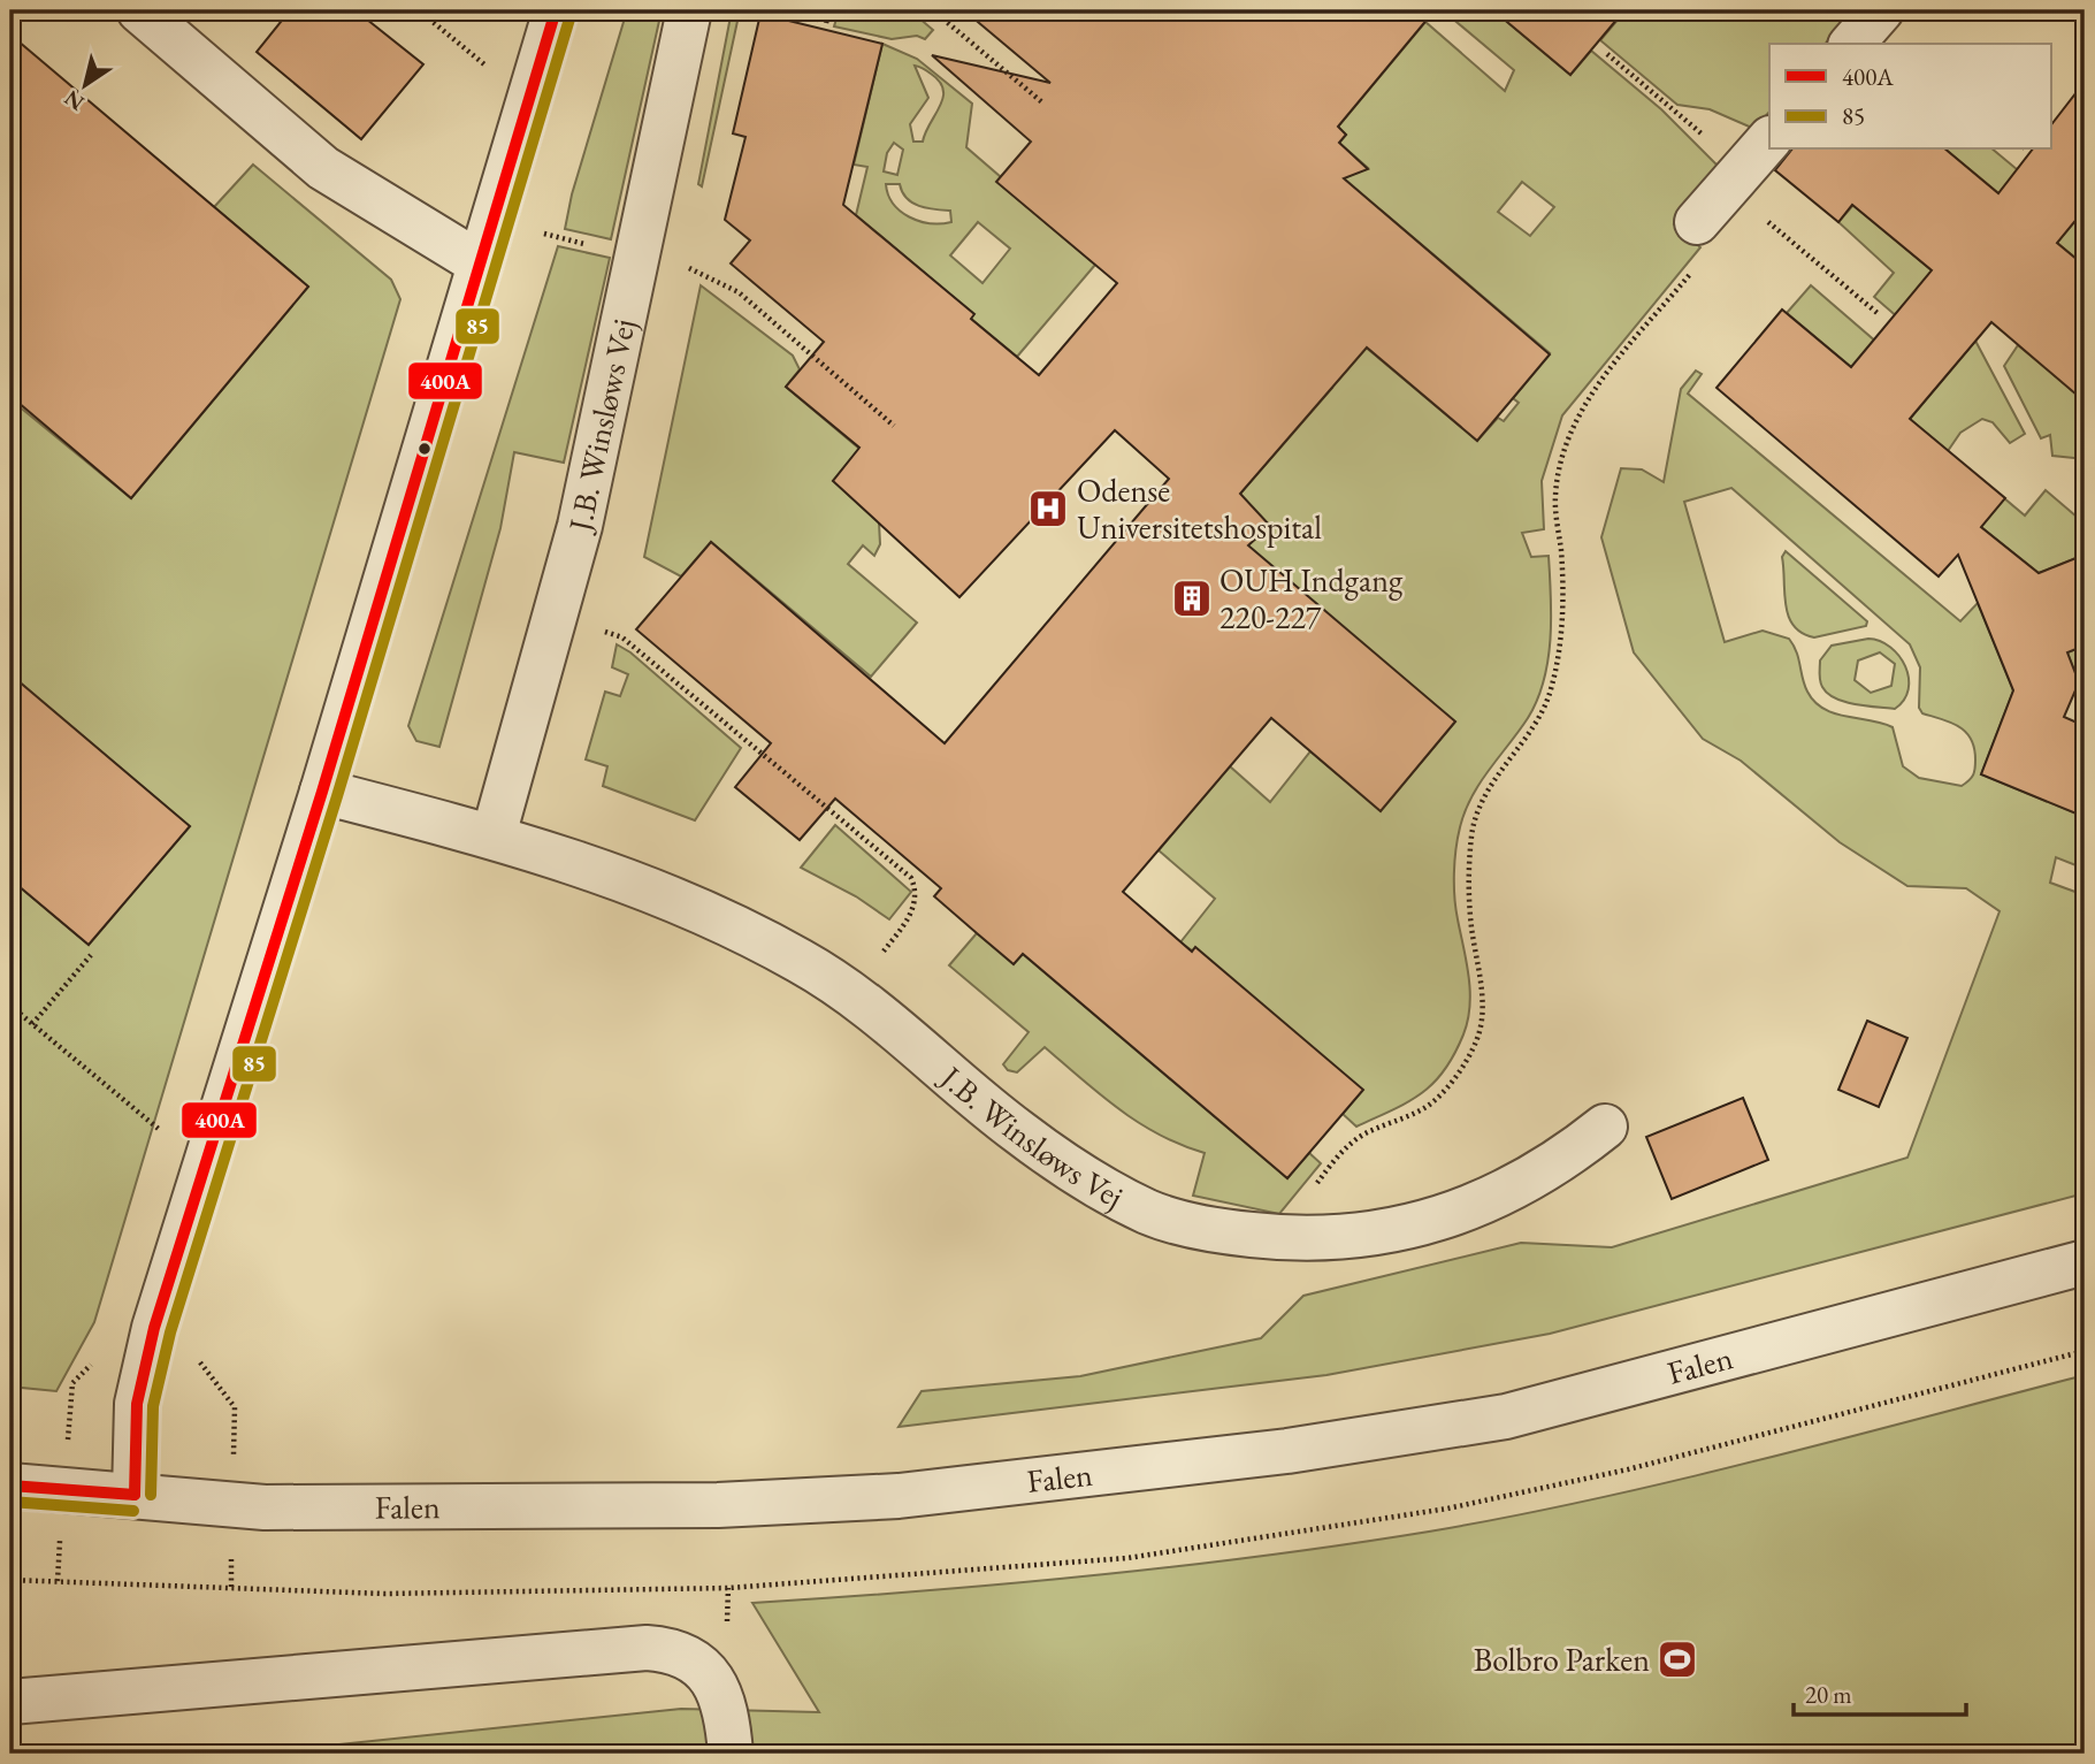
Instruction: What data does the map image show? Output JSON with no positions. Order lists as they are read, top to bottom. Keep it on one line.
{"streets":{"street":["J.B. Winsløws Vej","Falen"]},"places":{"hospital":["Odense Universitetshospital"],"building":["OUH Indgang 220-227"],"sports":["Bolbro Parken"]},"lines":["transit line 400A","transit line 85"],"legend":["400A","85"],"scale_bar":"20 m","north":"bottom left"}
